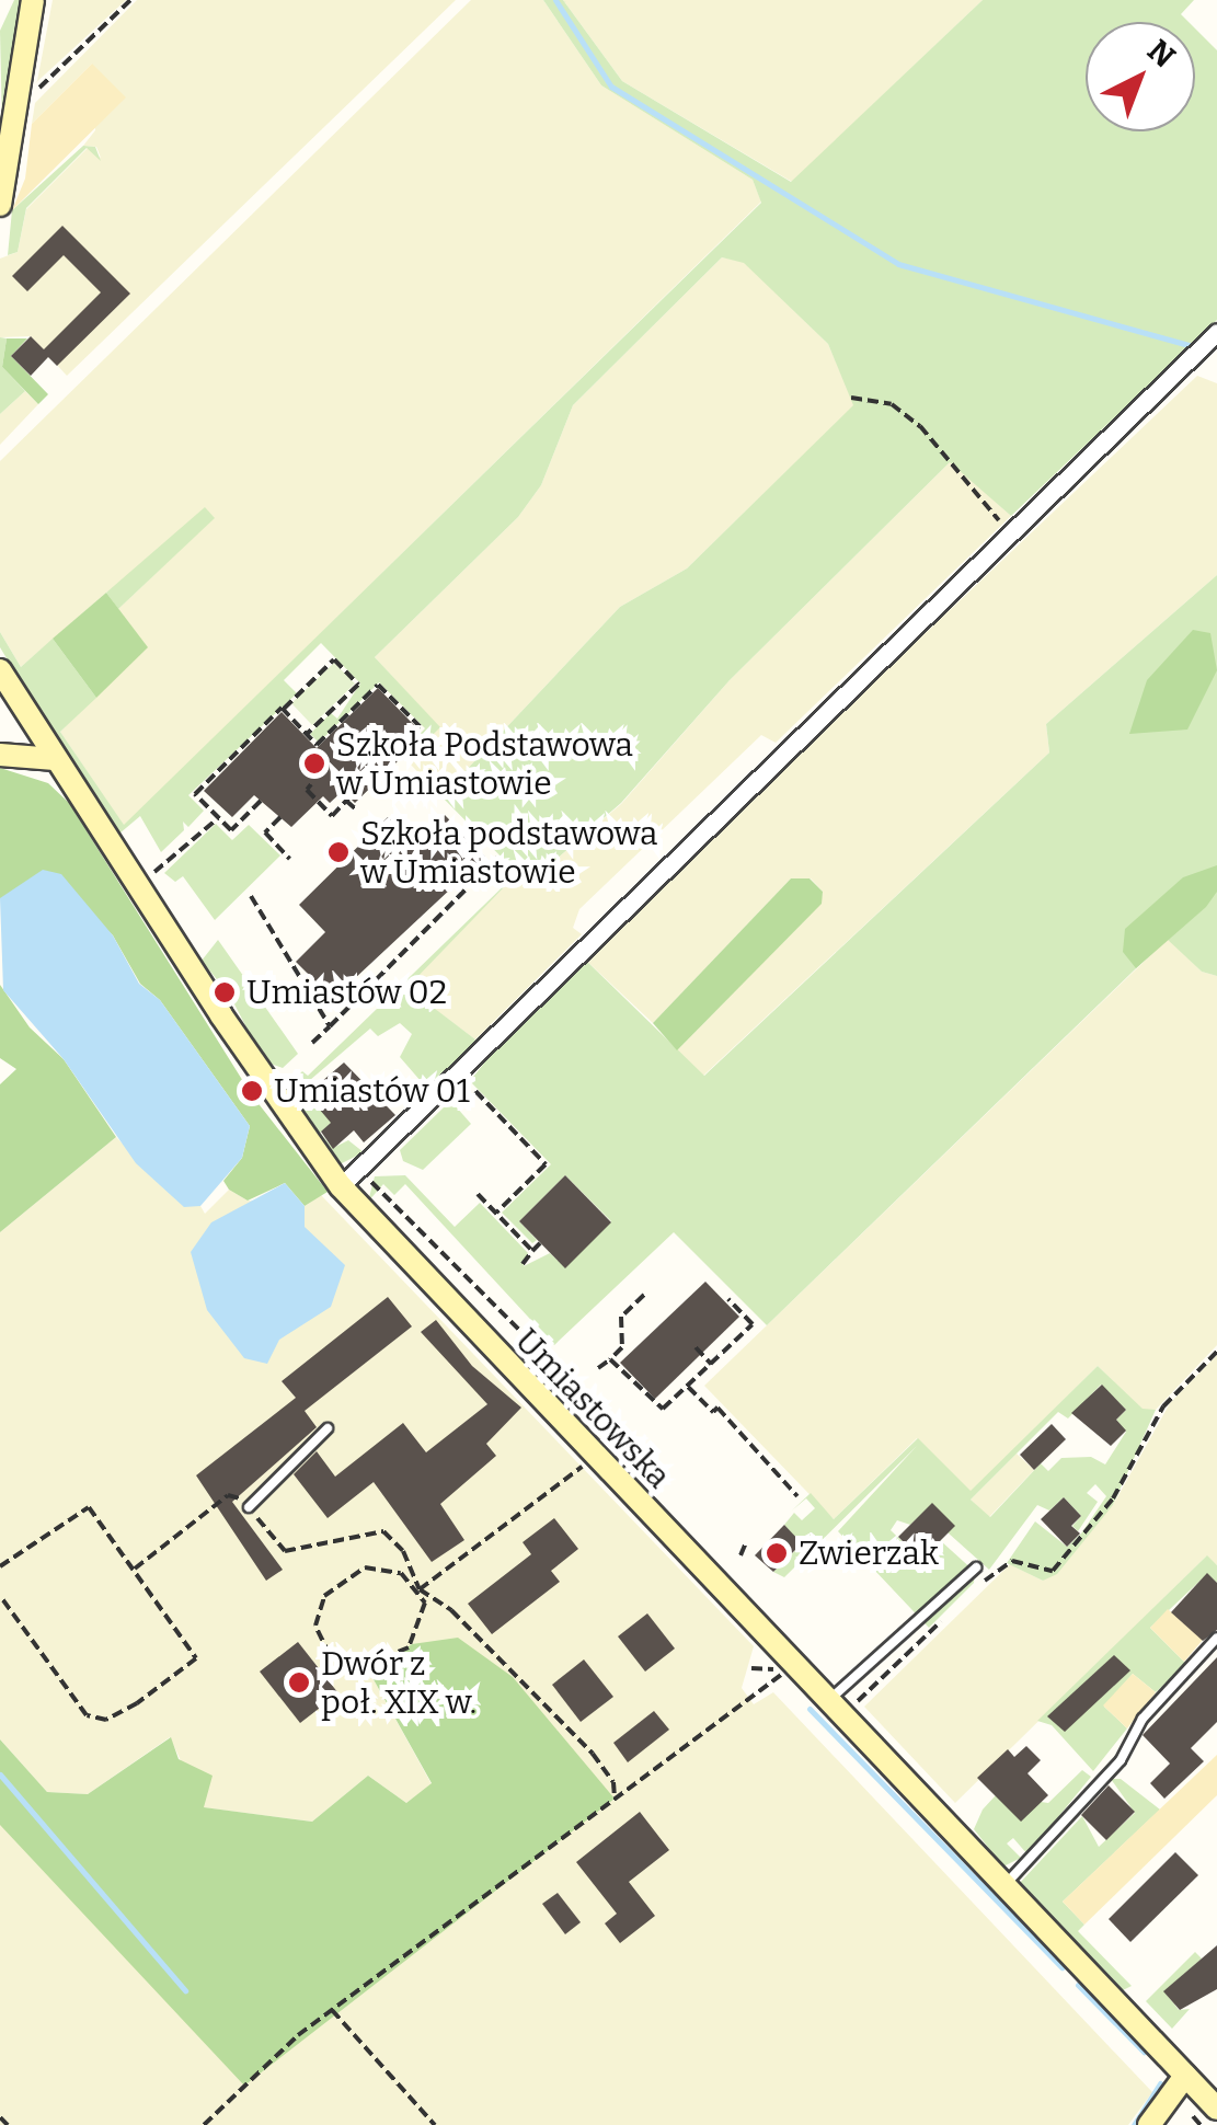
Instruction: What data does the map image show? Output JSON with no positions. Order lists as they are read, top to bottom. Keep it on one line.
{"streets":{"main road":["Umiastowska"]},"places":["Szkoła Podstawowa w Umiastowie","Szkoła podstawowa w Umiastowie","Umiastów 02","Umiastów 01","Zwierzak","Dwór z poł. XIX w."],"north":"top right"}
